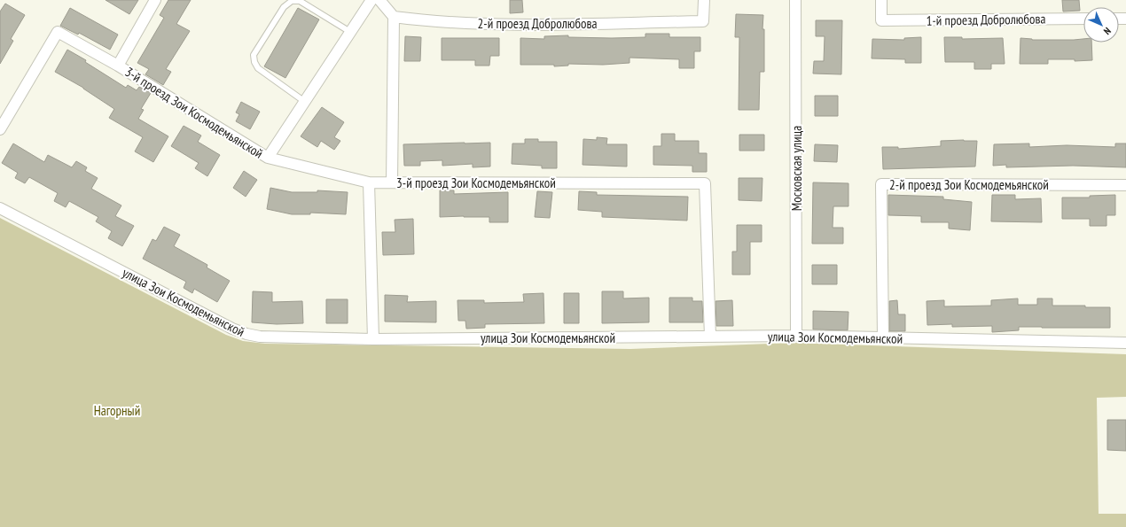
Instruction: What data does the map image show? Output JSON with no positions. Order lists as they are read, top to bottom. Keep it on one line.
{"streets":{"street":["1-й проезд Добролюбова","2-й проезд Добролюбова","3-й проезд Зои Космодемьянской","Московская улица","2-й проезд Зои Космодемьянской","улица Зои Космодемьянской"]},"crossings":[["3-й проезд Зои Космодемьянской","улица Зои Космодемьянской"],["Московская улица","улица Зои Космодемьянской"],["2-й проезд Зои Космодемьянской","улица Зои Космодемьянской"]],"parks":["Нагорный"],"north":"bottom right"}
